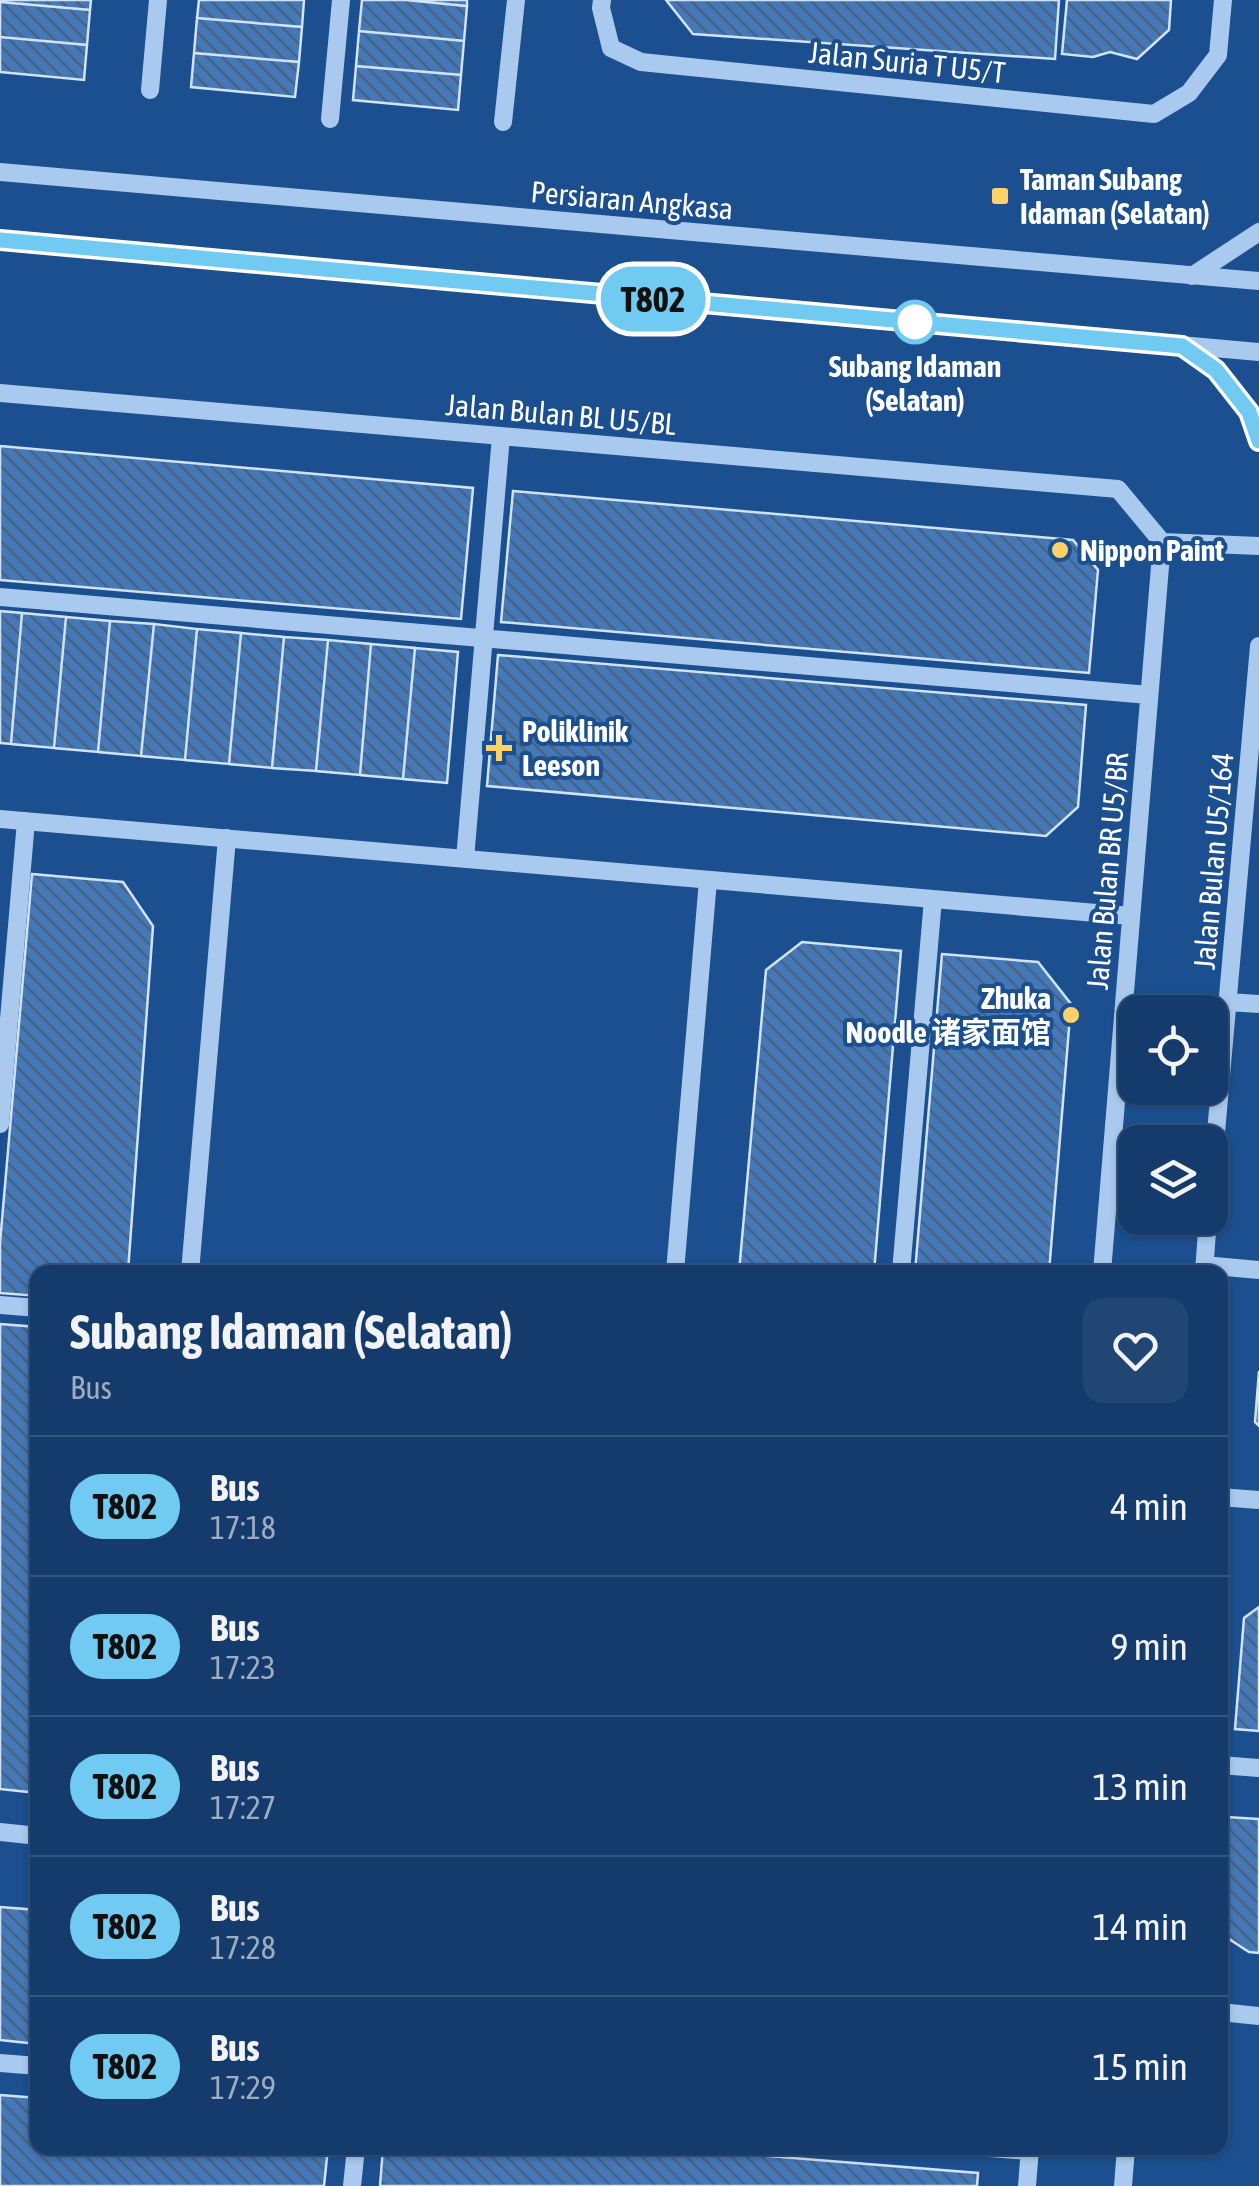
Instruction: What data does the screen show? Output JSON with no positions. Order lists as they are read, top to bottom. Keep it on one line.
{"streets":{"street":["Jalan Suria T U5/T","Persiaran Angkasa","Jalan Bulan BL U5/BL","Jalan Bulan U5/164","Jalan Bulan BR U5/BR"]},"crossings":[["Jalan Bulan BL U5/BL","Jalan Bulan BR U5/BR"]],"places":{"transit":["Taman Subang Idaman (Selatan)"],"other":["Subang Idaman (Selatan)","Nippon Paint","Zhuka Noodle 诸家面馆"],"health":["Poliklinik Leeson"]},"lines":["bus line T802"],"page":{"on_map":"T802","heading":["Subang Idaman (Selatan)","Bus"],"list":[{"mark":"T802","name":"Bus","note":"17:18","value":"4 min"},{"mark":"T802","name":"Bus","note":"17:23","value":"9 min"},{"mark":"T802","name":"Bus","note":"17:27","value":"13 min"},{"mark":"T802","name":"Bus","note":"17:28","value":"14 min"},{"mark":"T802","name":"Bus","note":"17:29","value":"15 min"}]}}
